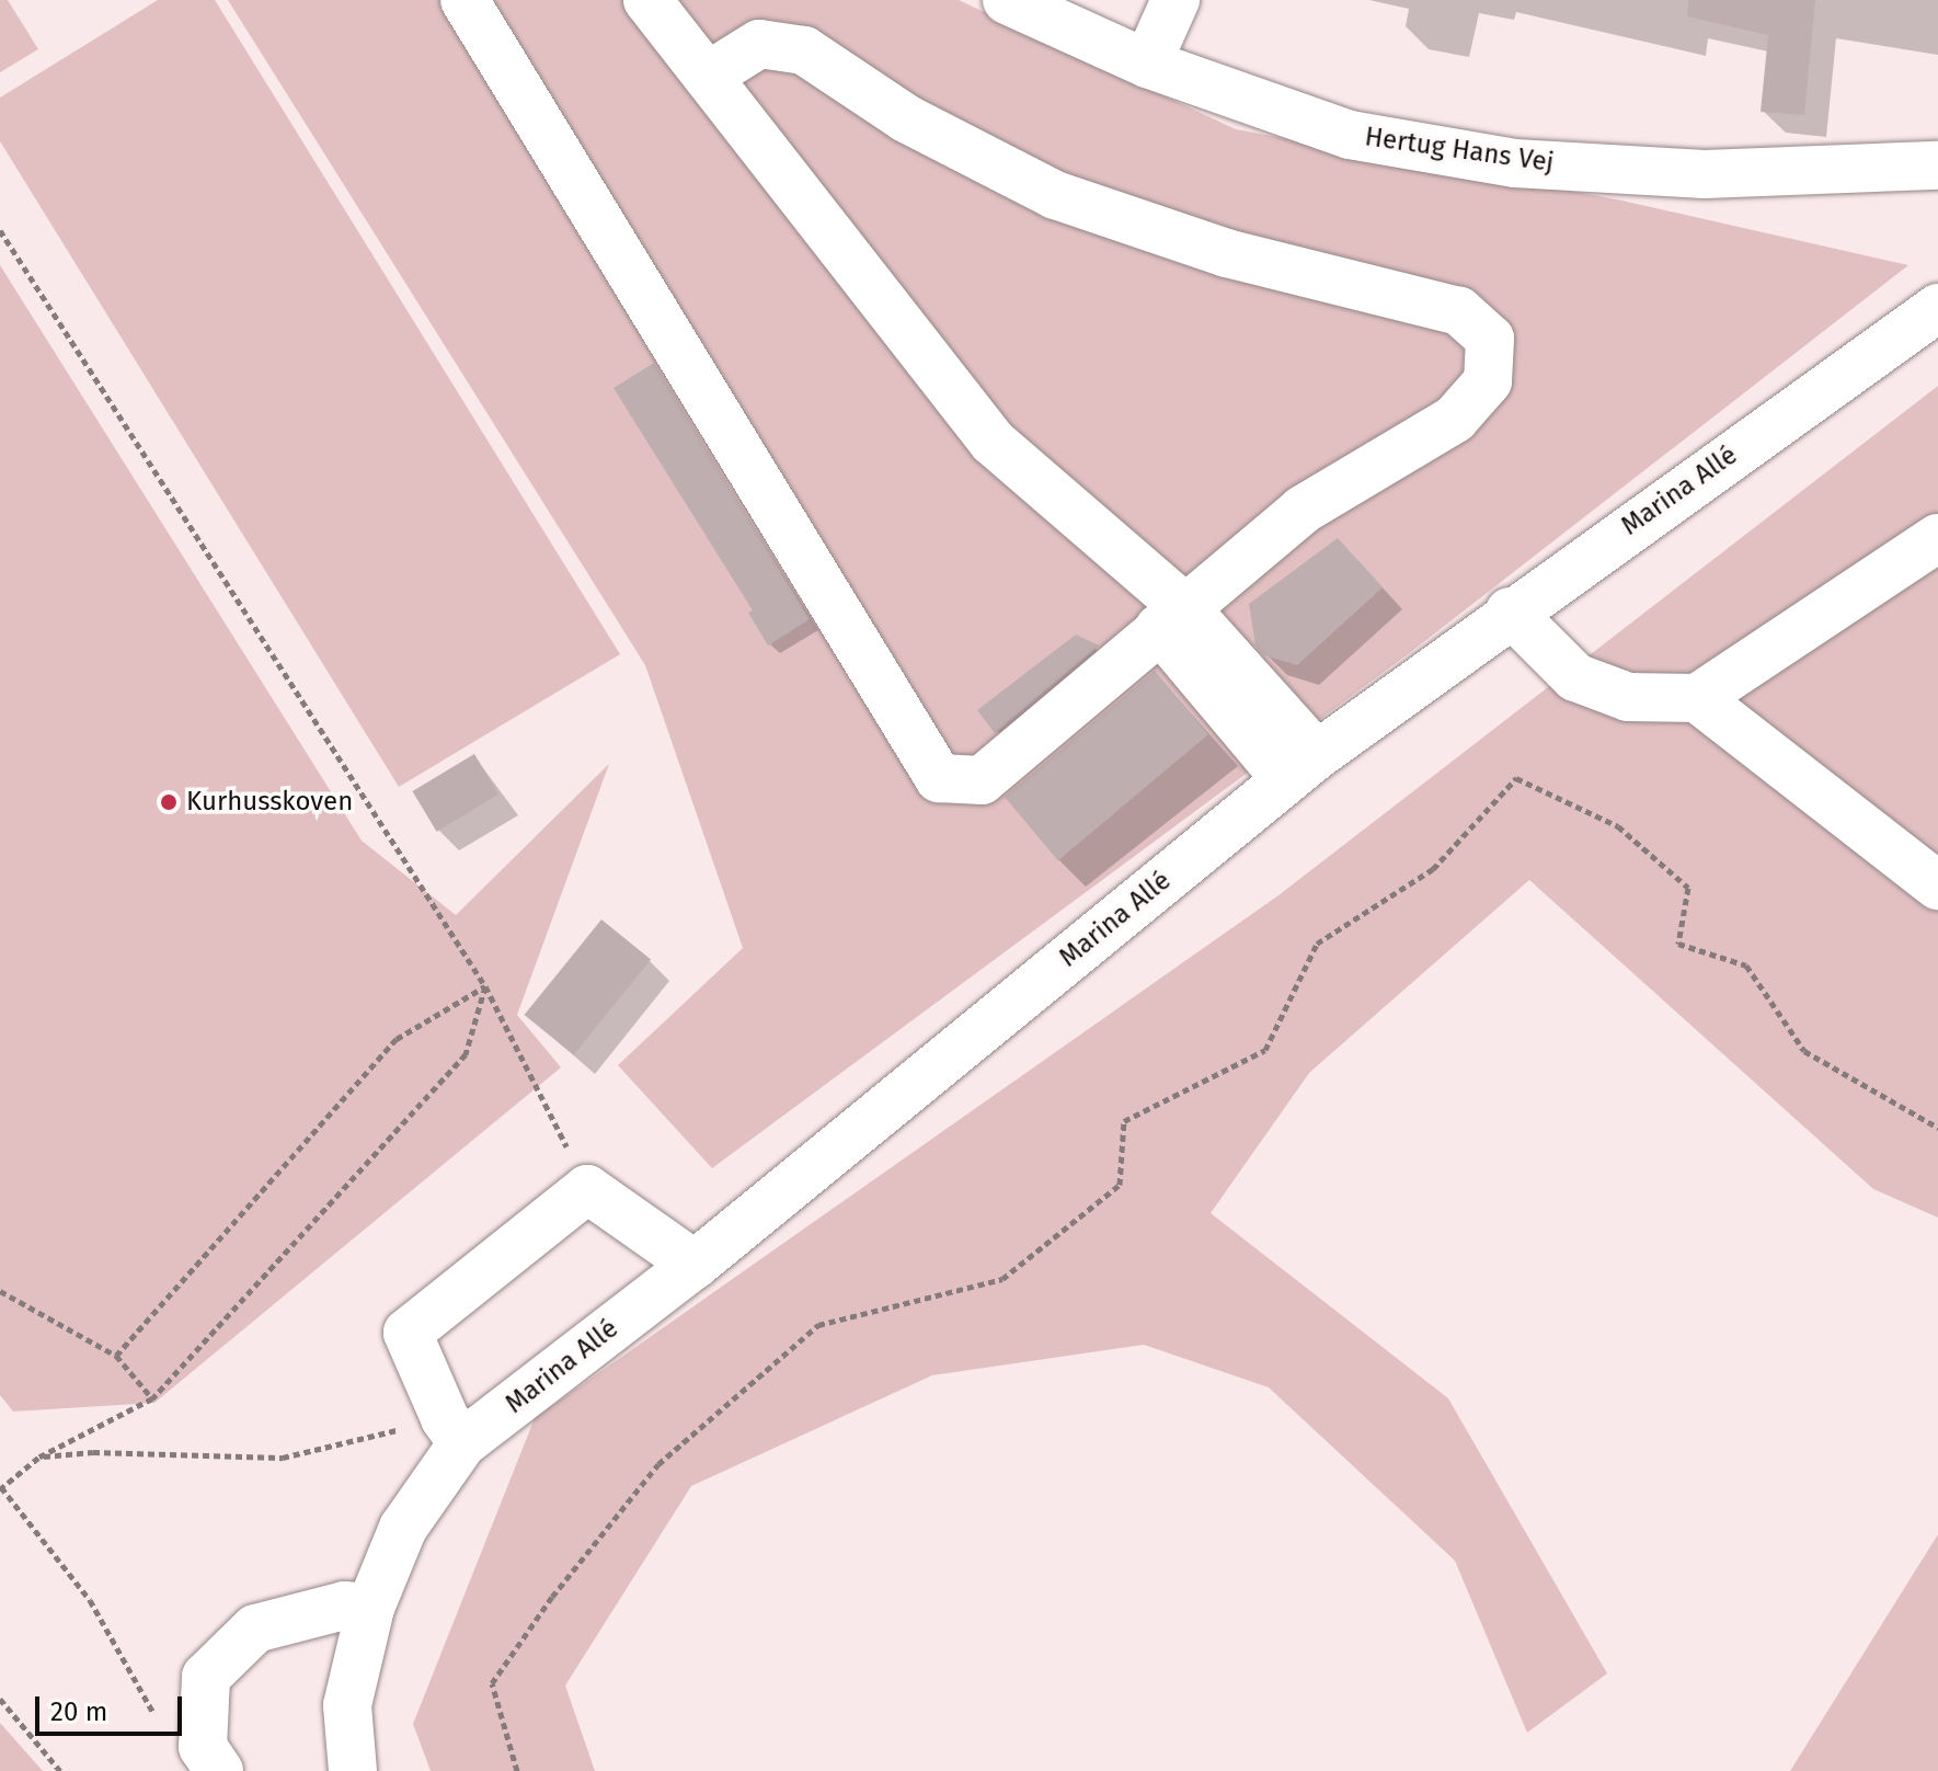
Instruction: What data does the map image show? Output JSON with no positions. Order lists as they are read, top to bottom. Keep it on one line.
{"streets":{"street":["Hertug Hans Vej","Marina Allé"]},"places":["Kurhusskoven"],"scale_bar":"20 m"}
